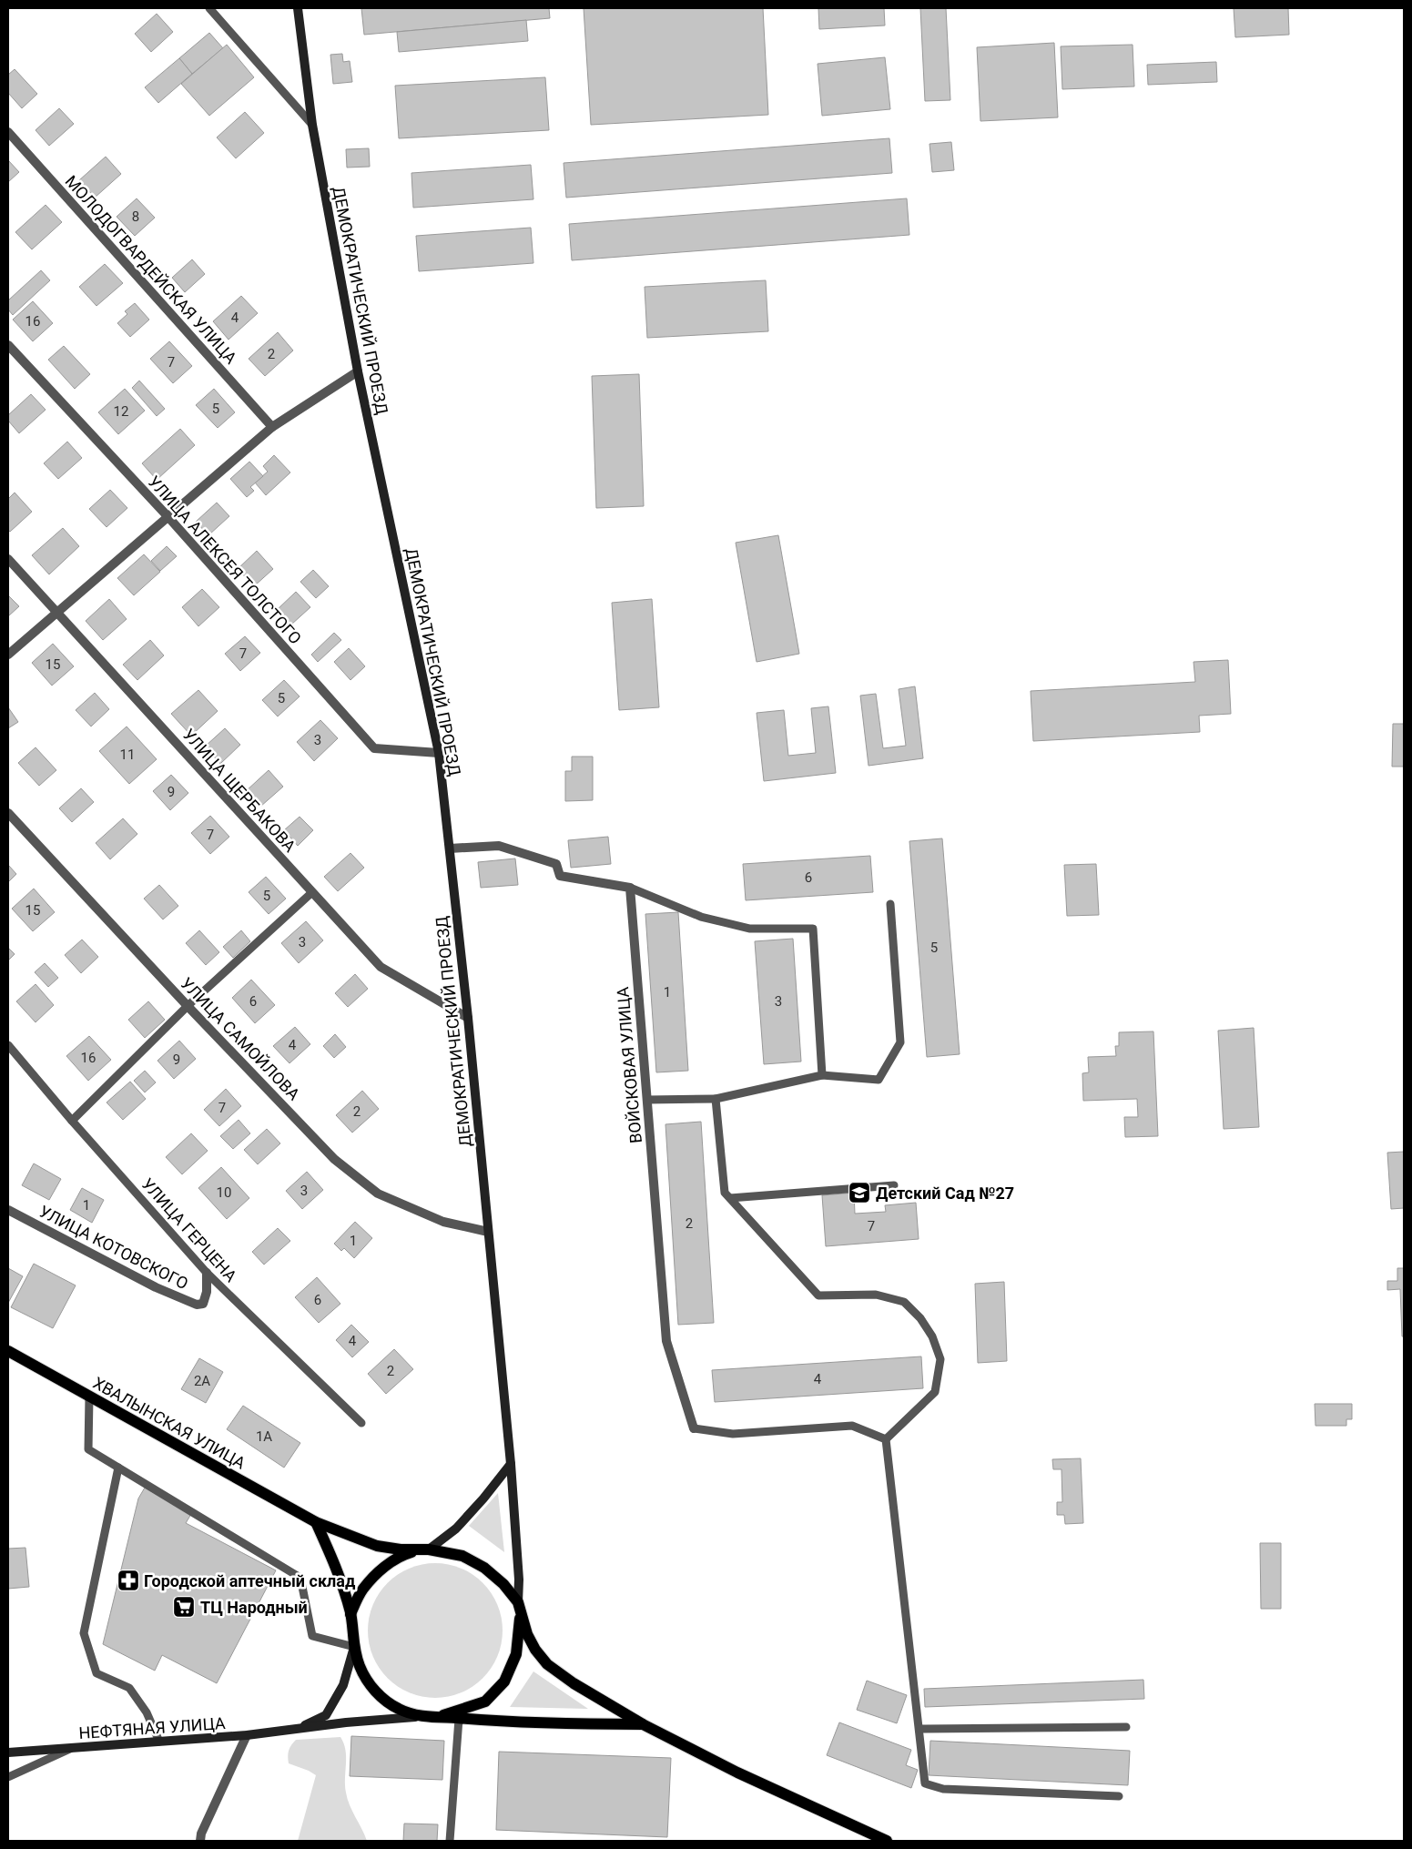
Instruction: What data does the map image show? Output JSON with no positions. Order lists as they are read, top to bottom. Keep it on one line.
{"streets":{"main road":["ДЕМОКРАТИЧЕСКИЙ ПРОЕЗД","ХВАЛЫНСКАЯ УЛИЦА","НЕФТЯНАЯ УЛИЦА"],"street":["МОЛОДОГВАРДЕЙСКАЯ УЛИЦА","УЛИЦА АЛЕКСЕЯ ТОЛСТОГО","УЛИЦА ЩЕРБАКОВА","УЛИЦА САМОЙЛОВА","ВОЙСКОВАЯ УЛИЦА","УЛИЦА КОТОВСКОГО"],"lane":["УЛИЦА ГЕРЦЕНА"]},"crossings":[["ДЕМОКРАТИЧЕСКИЙ ПРОЕЗД","УЛИЦА АЛЕКСЕЯ ТОЛСТОГО"],["ДЕМОКРАТИЧЕСКИЙ ПРОЕЗД","УЛИЦА ЩЕРБАКОВА"],["ДЕМОКРАТИЧЕСКИЙ ПРОЕЗД","УЛИЦА САМОЙЛОВА"],["ДЕМОКРАТИЧЕСКИЙ ПРОЕЗД","ХВАЛЫНСКАЯ УЛИЦА"],["УЛИЦА ГЕРЦЕНА","УЛИЦА КОТОВСКОГО"]],"places":{"school or university":["Детский Сад №27"],"pharmacy":["Городской аптечный склад"],"supermarket":["ТЦ Народный"]},"house_numbers":["8","4","16","2","7","5","12","7","15","5","3","11","9","7","6","5","15","3","5","1","6","3","4","16","9","7","2","3","10","1","2","7","1","6","4","2","4","2А","1А"]}
